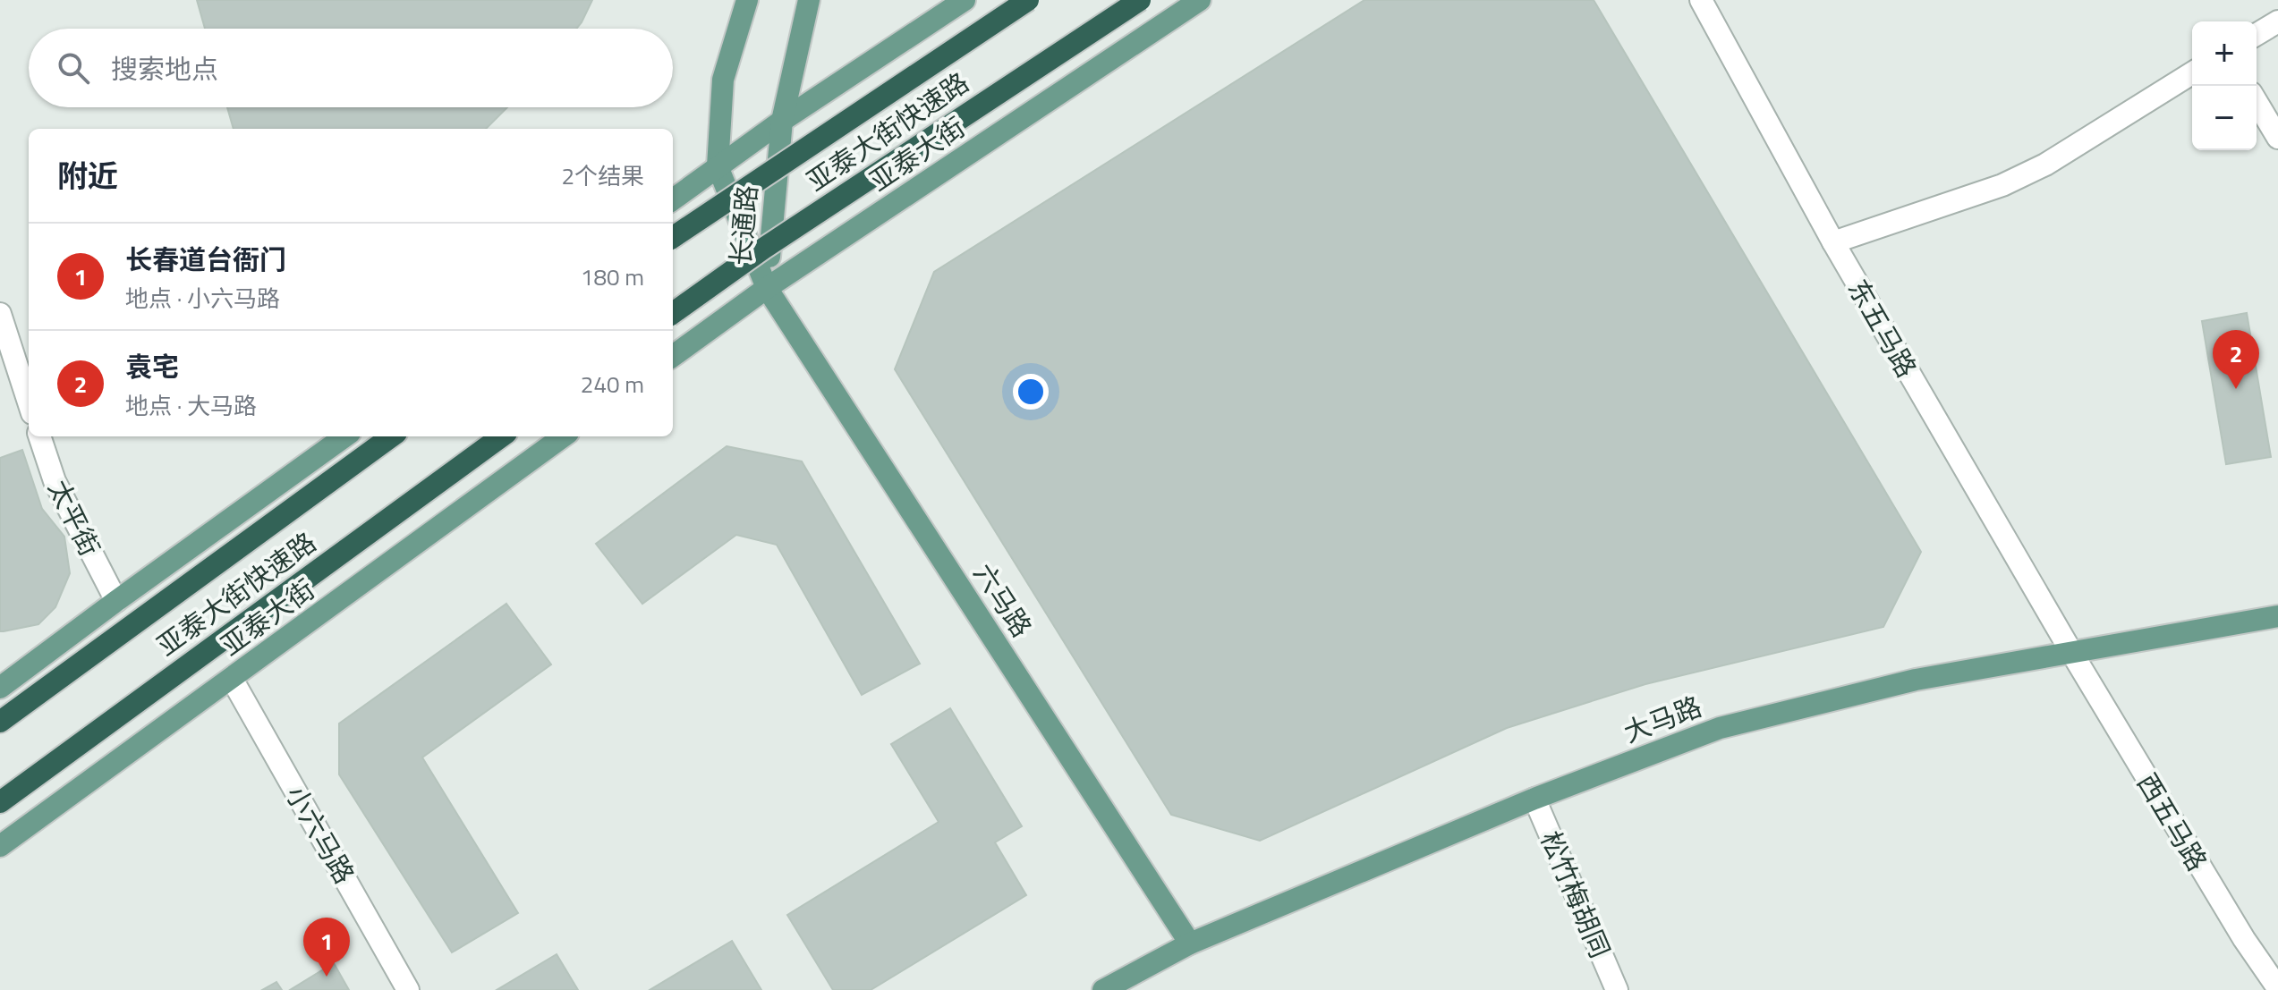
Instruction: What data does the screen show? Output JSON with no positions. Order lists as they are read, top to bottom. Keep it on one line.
{"streets":{"highway":["亚泰大街快速路"],"main road":["亚泰大街","长通路","六马路","大马路"],"street":["东五马路","太平街","西五马路","小六马路","松竹梅胡同"]},"crossings":[["亚泰大街","长通路"],["亚泰大街","六马路"],["亚泰大街","小六马路"],["长通路","六马路"],["东五马路","大马路"],["东五马路","西五马路"],["六马路","大马路"],["大马路","西五马路"],["大马路","松竹梅胡同"]],"page":{"map_buttons":["+","−"],"search":"搜索地点","heading":["附近","2个结果"],"list":[{"mark":"1","name":"长春道台衙门","note":"地点 · 小六马路","value":"180 m"},{"mark":"2","name":"袁宅","note":"地点 · 大马路","value":"240 m"}],"pins":["2","1"]}}
